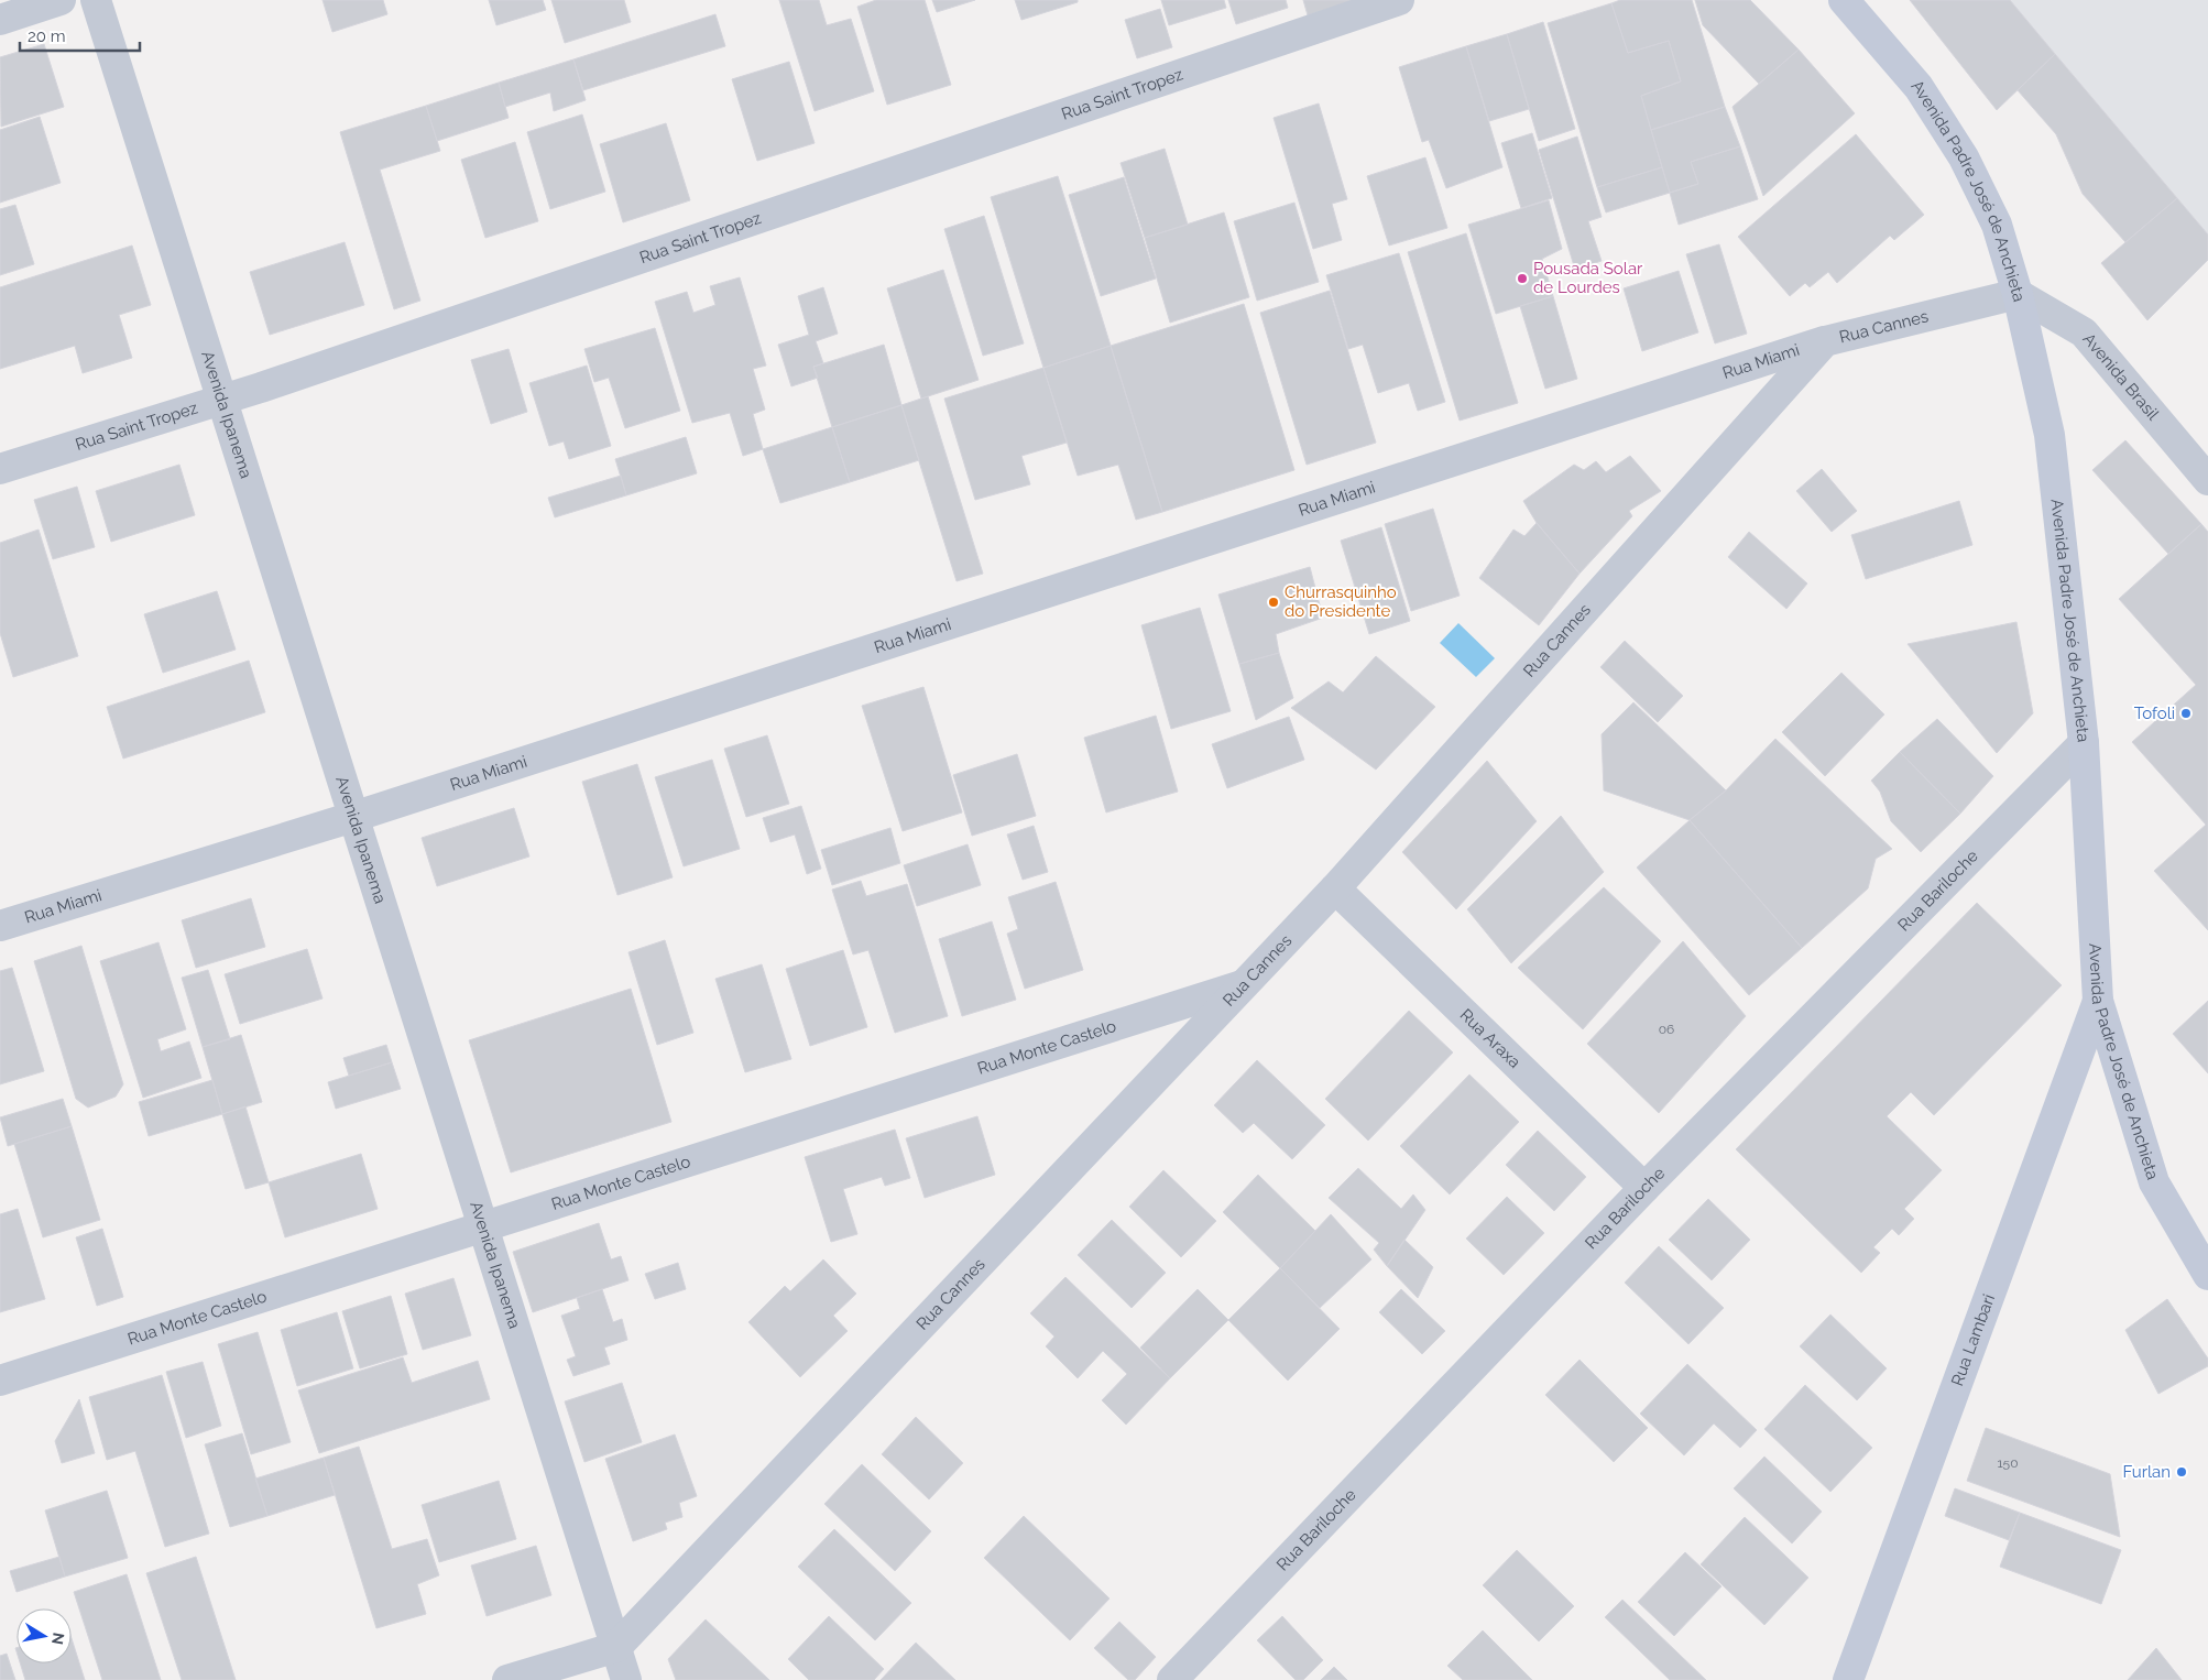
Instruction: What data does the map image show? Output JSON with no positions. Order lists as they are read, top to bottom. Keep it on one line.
{"streets":{"main road":["Avenida Padre José de Anchieta","Rua Lambari"],"street":["Rua Saint Tropez","Rua Cannes","Rua Miami","Avenida Brasil","Avenida Ipanema","Rua Bariloche","Rua Araxa","Rua Monte Castelo"]},"crossings":[["Rua Saint Tropez","Avenida Ipanema"],["Avenida Padre José de Anchieta","Rua Cannes"],["Avenida Padre José de Anchieta","Avenida Brasil"],["Avenida Padre José de Anchieta","Rua Bariloche"],["Avenida Padre José de Anchieta","Rua Lambari"],["Rua Cannes","Rua Miami"],["Rua Cannes","Avenida Brasil"],["Rua Cannes","Avenida Ipanema"],["Rua Cannes","Rua Araxa"],["Rua Cannes","Rua Monte Castelo"],["Rua Miami","Avenida Ipanema"],["Avenida Ipanema","Rua Monte Castelo"],["Rua Bariloche","Rua Araxa"]],"places":["Pousada Solar de Lourdes","Churrasquinho do Presidente","Tofoli","Furlan"],"house_numbers":["06","150"],"scale_bar":"20 m","north":"right"}
